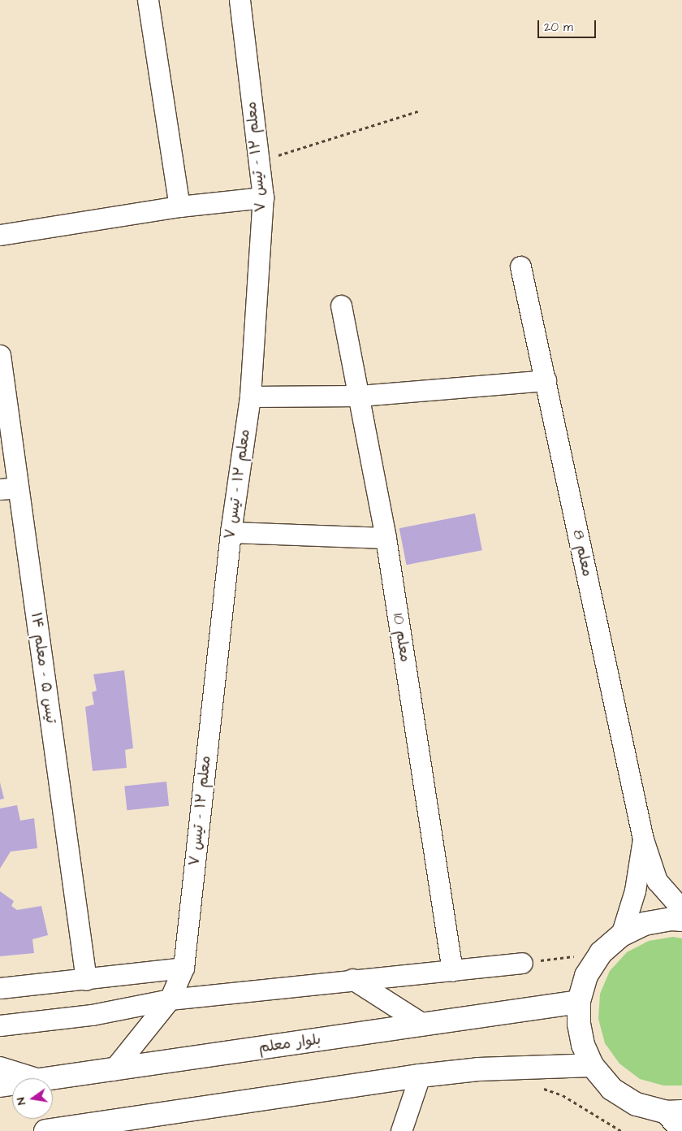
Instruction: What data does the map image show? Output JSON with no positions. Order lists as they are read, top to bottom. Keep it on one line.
{"streets":{"main road":["بلوار معلم"],"street":["معلم ۱۲ - تیس ۷","معلم 8","معلم 10","تیس ۵ - معلم ۱۴"]},"crossings":[["معلم ۱۲ - تیس ۷","بلوار معلم"]],"scale_bar":"20 m","north":"left"}
